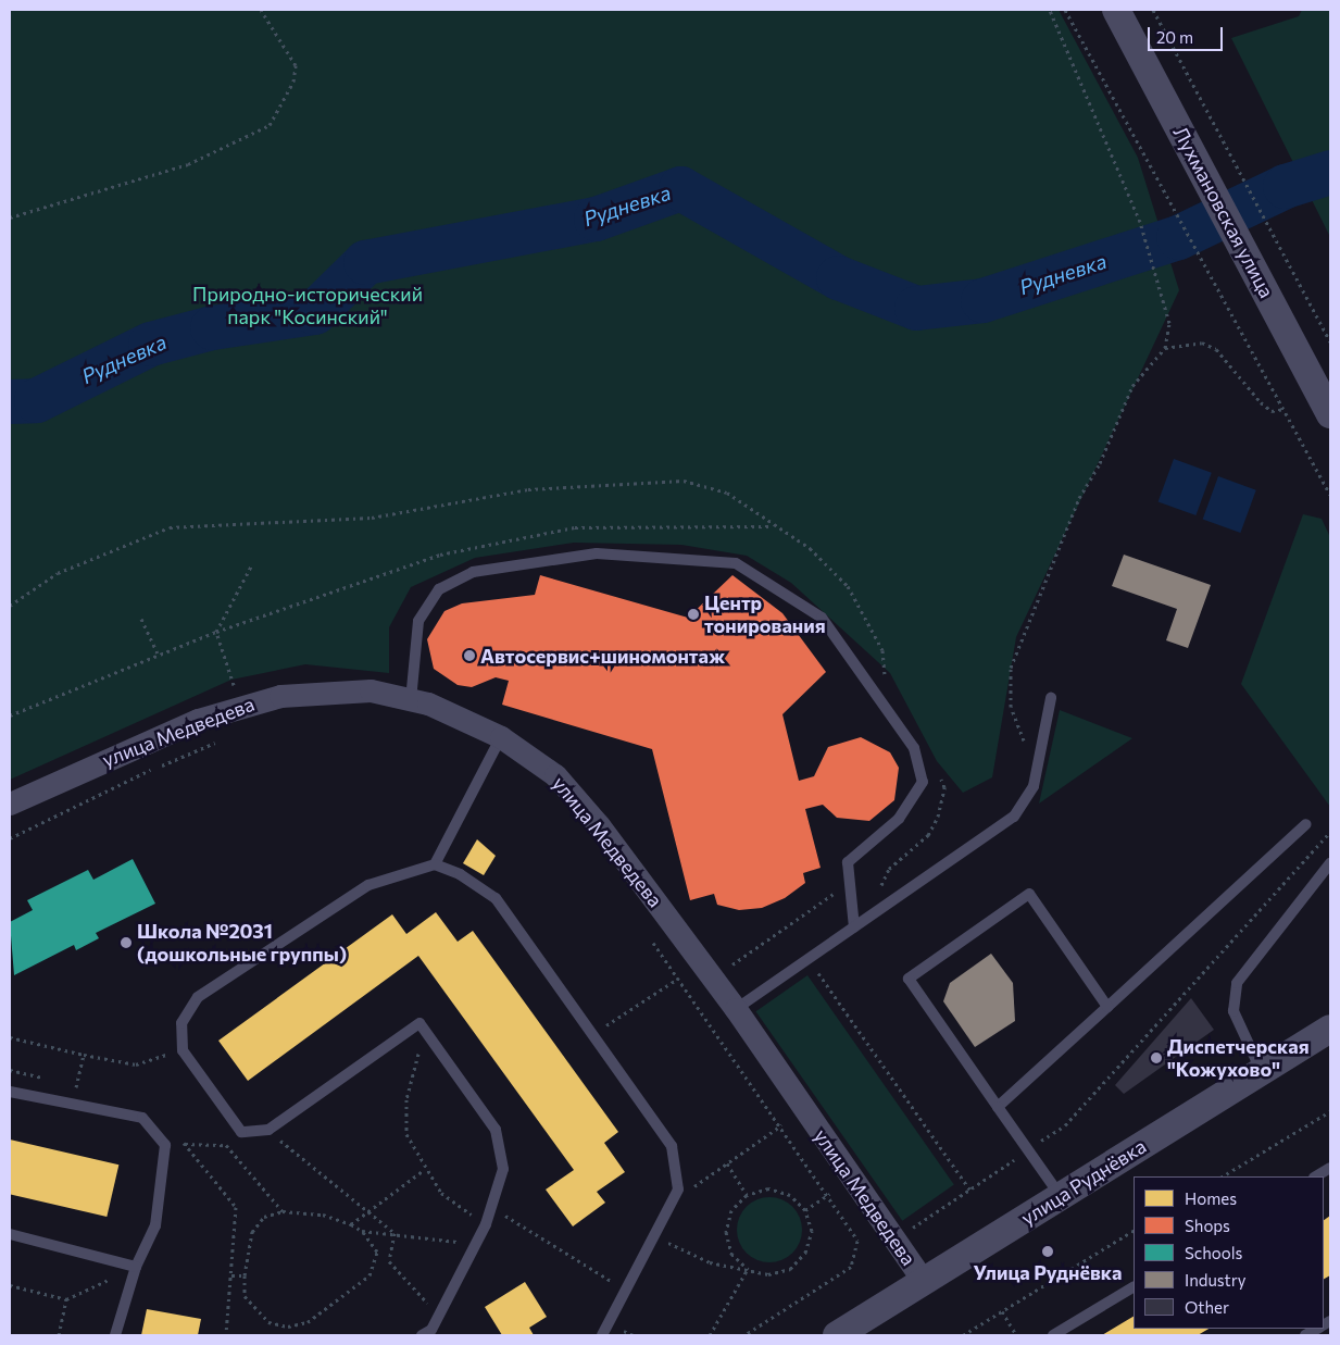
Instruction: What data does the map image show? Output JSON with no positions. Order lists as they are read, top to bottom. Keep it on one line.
{"streets":{"street":["Лухмановская улица","улица Медведева","улица Руднёвка"]},"crossings":[["улица Медведева","улица Руднёвка"]],"water":["Рудневка"],"parks":["Природно-исторический парк \"Косинский\""],"places":["Центр тонирования","Автосервис+шиномонтаж","Школа №2031 (дошкольные группы)","Диспетчерская \"Кожухово\"","Улица Руднёвка"],"legend":["Homes","Shops","Schools","Industry","Other"],"scale_bar":"20 m"}
